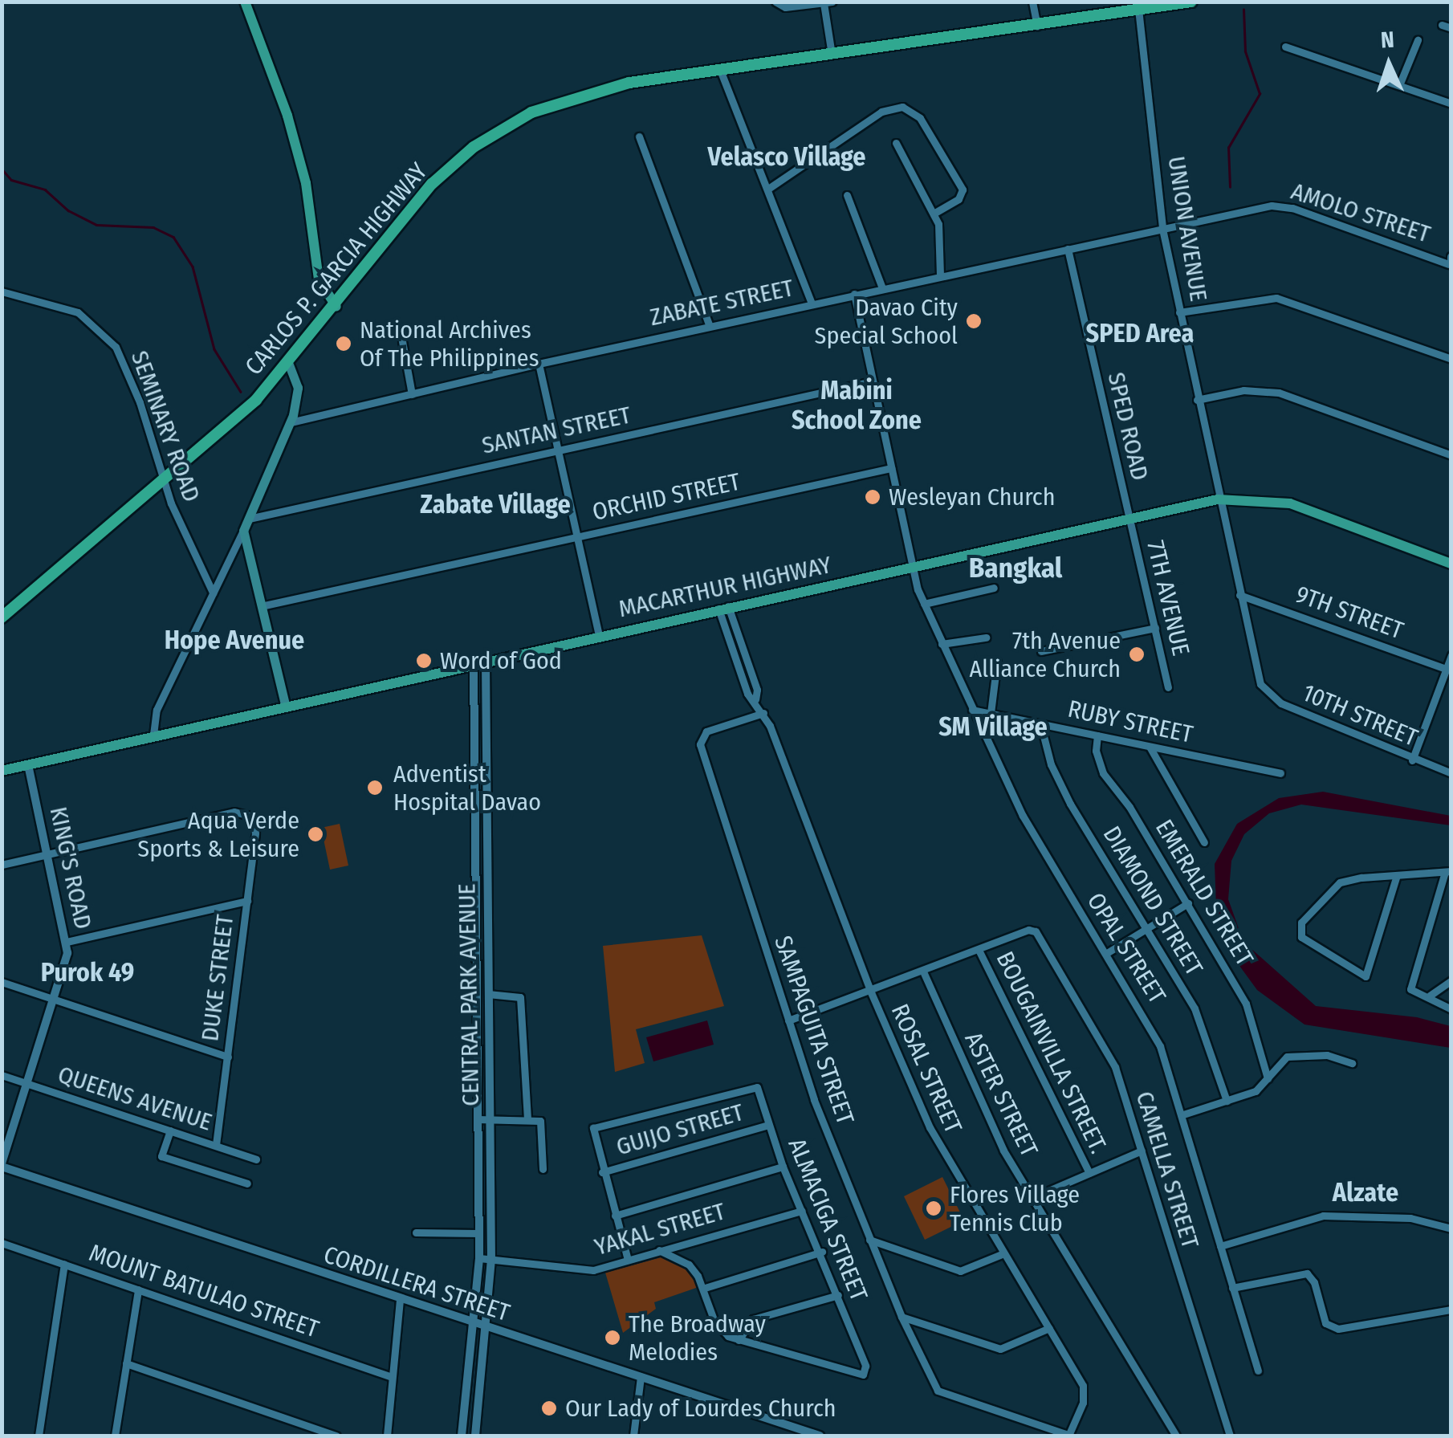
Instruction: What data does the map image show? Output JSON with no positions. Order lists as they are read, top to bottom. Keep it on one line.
{"streets":{"highway":["CARLOS P. GARCIA HIGHWAY"],"main road":["MACARTHUR HIGHWAY"],"street":["AMOLO STREET","UNION AVENUE","ZABATE STREET","SEMINARY ROAD","SPED ROAD","SANTAN STREET","ORCHID STREET","7TH AVENUE","9TH STREET","10TH STREET","RUBY STREET","KING'S ROAD","EMERALD STREET","DIAMOND STREET","OPAL STREET","DUKE STREET","CENTRAL PARK AVENUE","SAMPAGUITA STREET","BOUGAINVILLA STREET.","ROSAL STREET","ASTER STREET","QUEENS AVENUE","GUIJO STREET","CAMELLA STREET","ALMACIGA STREET","YAKAL STREET","CORDILLERA STREET","MOUNT BATULAO STREET"]},"crossings":[["AMOLO STREET","UNION AVENUE"],["AMOLO STREET","ZABATE STREET"],["UNION AVENUE","CARLOS P. GARCIA HIGHWAY"],["UNION AVENUE","ZABATE STREET"],["UNION AVENUE","MACARTHUR HIGHWAY"],["UNION AVENUE","9TH STREET"],["UNION AVENUE","10TH STREET"],["CARLOS P. GARCIA HIGHWAY","SEMINARY ROAD"],["ZABATE STREET","SPED ROAD"],["ZABATE STREET","OPAL STREET"],["SPED ROAD","MACARTHUR HIGHWAY"],["SPED ROAD","7TH AVENUE"],["SANTAN STREET","OPAL STREET"],["ORCHID STREET","OPAL STREET"],["MACARTHUR HIGHWAY","7TH AVENUE"],["MACARTHUR HIGHWAY","KING'S ROAD"],["MACARTHUR HIGHWAY","OPAL STREET"],["MACARTHUR HIGHWAY","CENTRAL PARK AVENUE"],["MACARTHUR HIGHWAY","ROSAL STREET"],["RUBY STREET","EMERALD STREET"],["RUBY STREET","DIAMOND STREET"],["RUBY STREET","OPAL STREET"],["KING'S ROAD","DUKE STREET"],["KING'S ROAD","QUEENS AVENUE"],["KING'S ROAD","CORDILLERA STREET"],["DUKE STREET","QUEENS AVENUE"],["CENTRAL PARK AVENUE","YAKAL STREET"],["CENTRAL PARK AVENUE","CORDILLERA STREET"],["SAMPAGUITA STREET","ROSAL STREET"],["BOUGAINVILLA STREET.","CAMELLA STREET"],["GUIJO STREET","ALMACIGA STREET"],["ALMACIGA STREET","YAKAL STREET"]],"districts":["Velasco Village","SPED Area","Mabini School Zone","Zabate Village","Bangkal","Hope Avenue","SM Village","Purok 49","Alzate"],"places":["Davao City Special School","National Archives Of The Philippines","Wesleyan Church","7th Avenue Alliance Church","Word of God","Adventist Hospital Davao","Aqua Verde Sports & Leisure","Flores Village Tennis Club","The Broadway Melodies","Our Lady of Lourdes Church"],"north":"top"}
